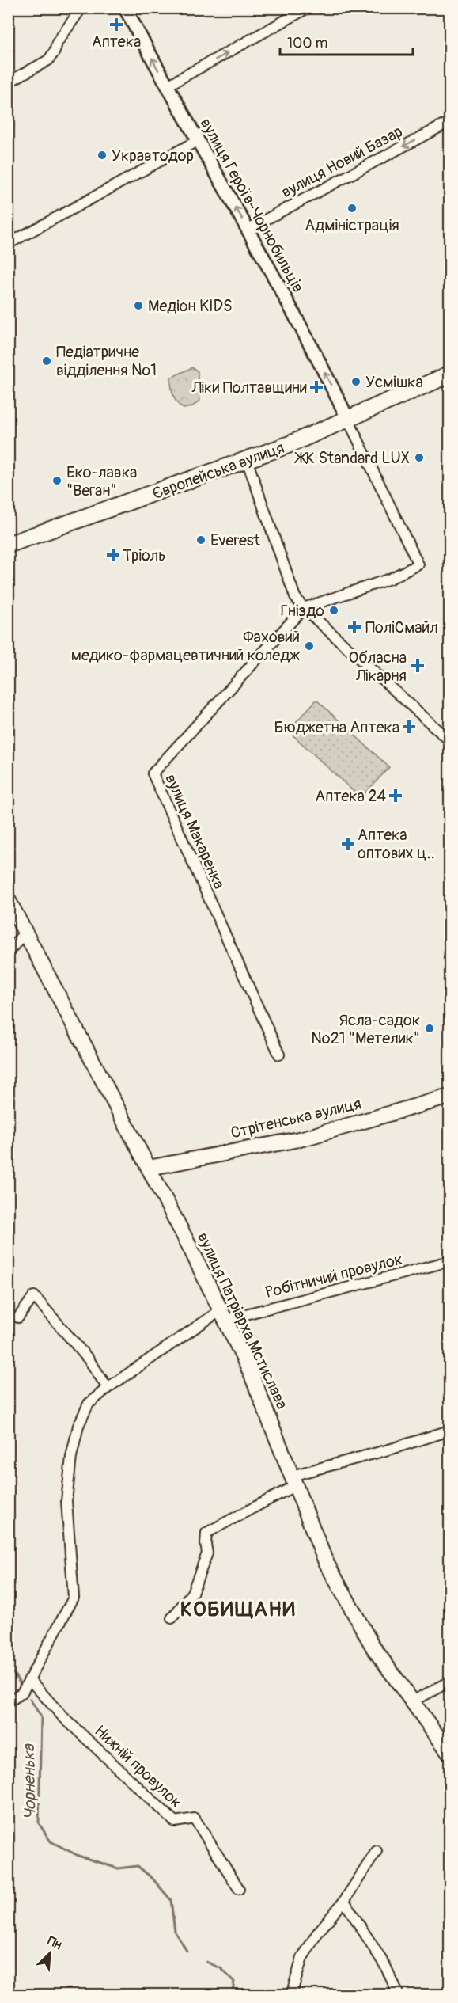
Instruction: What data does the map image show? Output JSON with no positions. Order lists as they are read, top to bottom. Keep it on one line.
{"streets":{"main road":["Європейська вулиця","Стрітенська вулиця","вулиця Патріарха Мстислава"],"street":["вулиця Новий Базар","вулиця Героїв-Чорнобильців","вулиця Макаренка","Робітничий провулок","Нижній провулок"]},"crossings":[["вулиця Новий Базар","вулиця Героїв-Чорнобильців"],["вулиця Героїв-Чорнобильців","Європейська вулиця"],["Стрітенська вулиця","вулиця Патріарха Мстислава"],["Робітничий провулок","вулиця Патріарха Мстислава"]],"one_way":["вулиця Новий Базар","вулиця Героїв-Чорнобильців"],"districts":["КОБИЩАНИ"],"water":["Чорненька"],"places":{"health":["Аптека","Ліки Полтавщини","Тріоль","ПоліСмайл","Обласна Лікарня","Бюджетна Аптека","Аптека 24","Аптека оптових ц‥"],"other":["Укравтодор","Адміністрація","Медіон KIDS","Педіатричне відділення №1","Усмішка","ЖК Standard LUX","Еко-лавка \"Веган\"","Everest","Гніздо","Фаховий медико-фармацевтичний коледж","Ясла-садок №21 \"Метелик\""]},"scale_bar":"100 m","north":"top right"}
